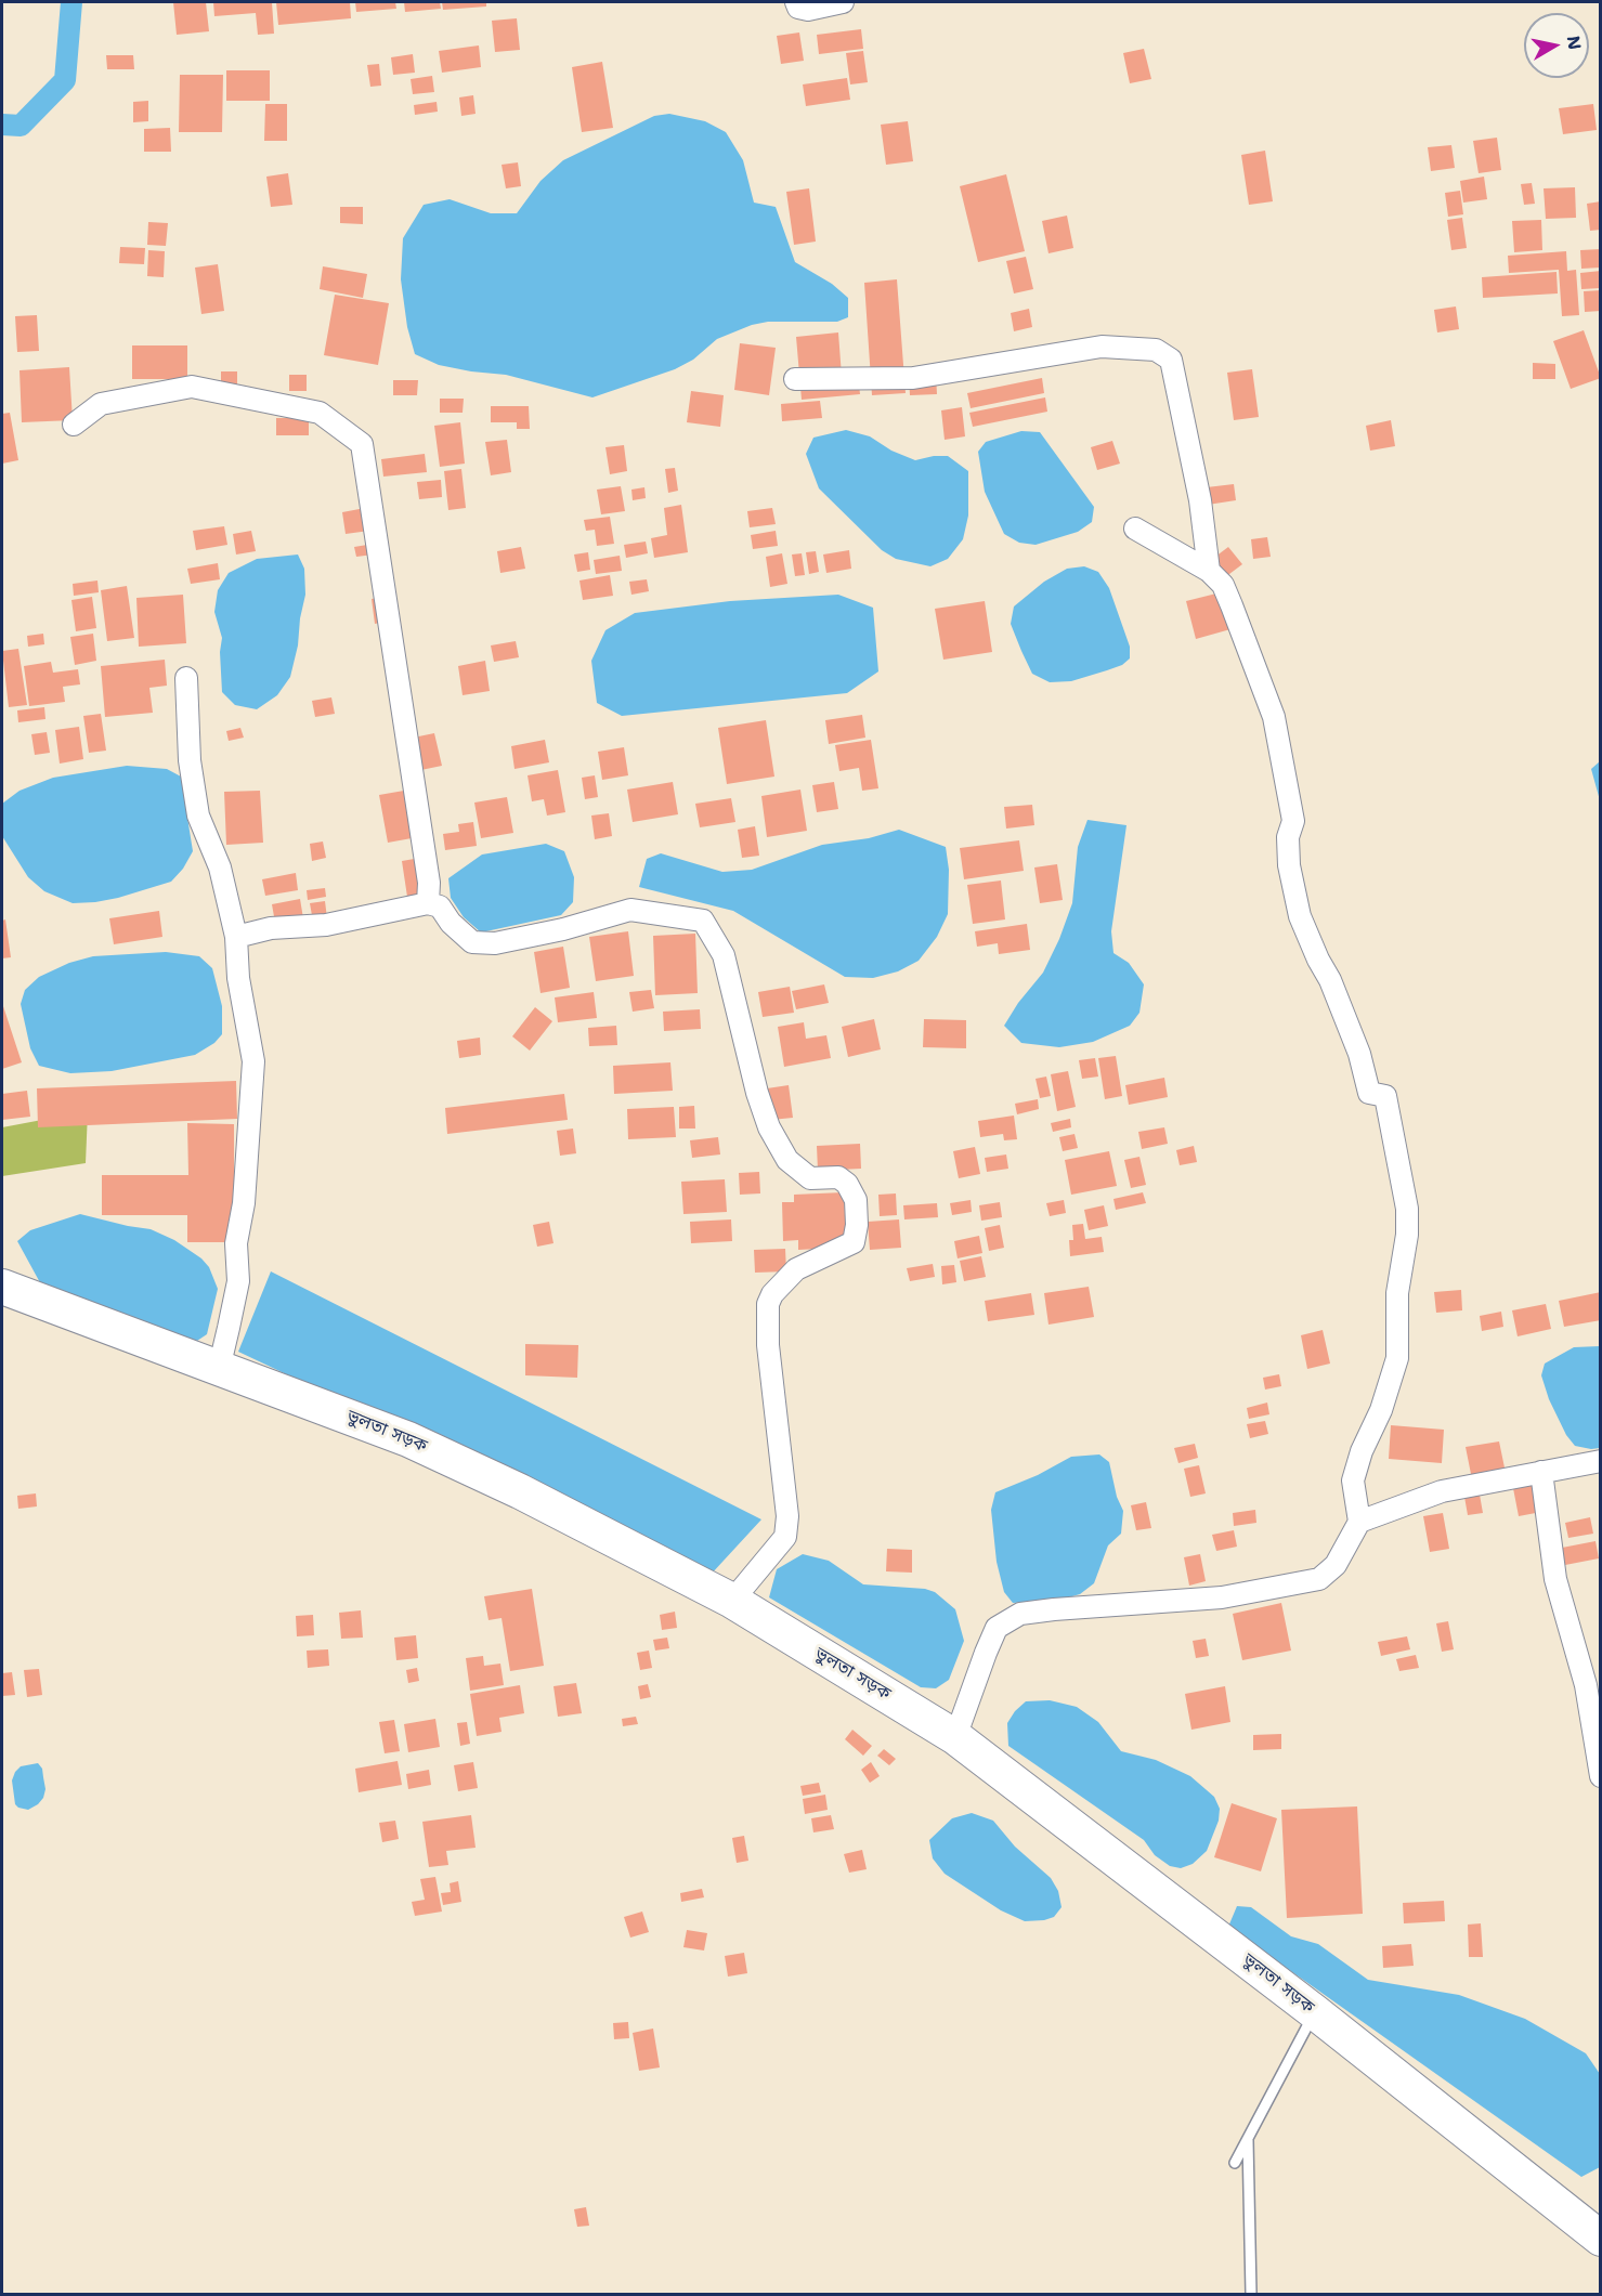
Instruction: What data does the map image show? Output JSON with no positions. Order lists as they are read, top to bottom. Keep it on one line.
{"streets":{"highway":["ভুলতা সড়ক"]},"north":"right"}
